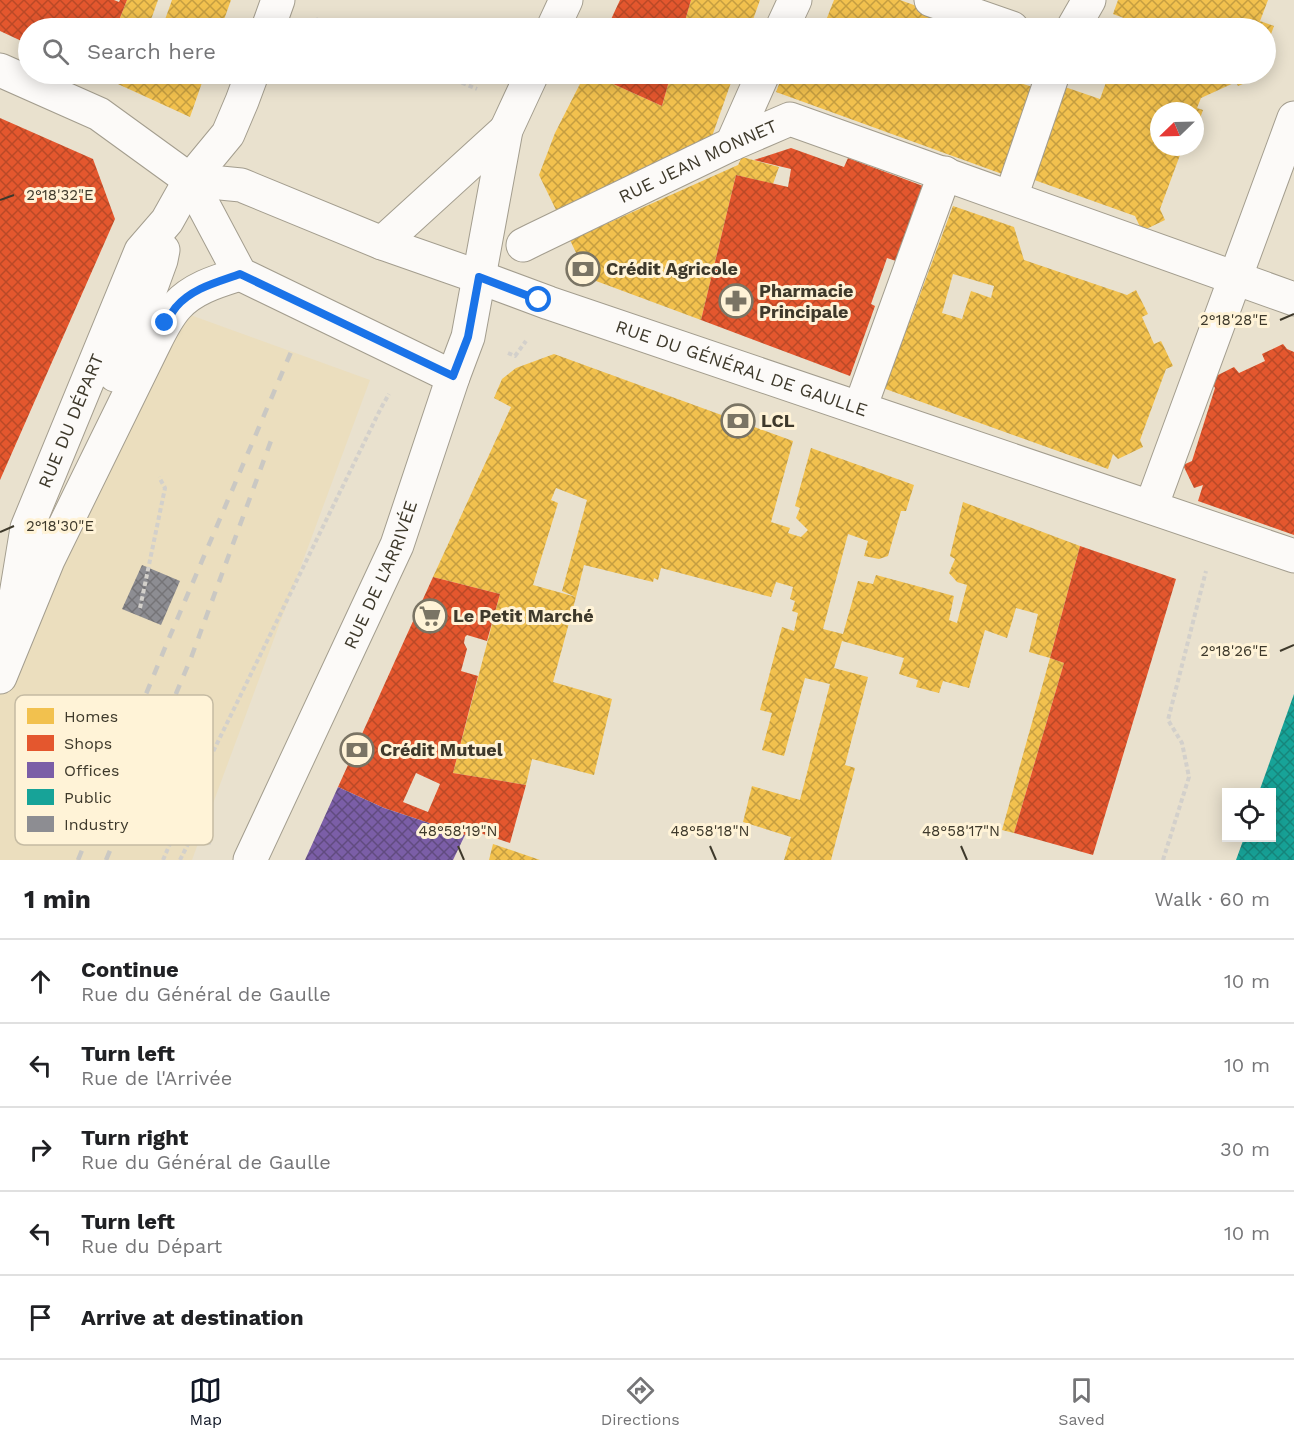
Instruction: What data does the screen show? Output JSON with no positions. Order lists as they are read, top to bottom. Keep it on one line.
{"streets":{"street":["RUE JEAN MONNET","RUE DU GÉNÉRAL DE GAULLE","RUE DU DÉPART","RUE DE L'ARRIVÉE"]},"crossings":[["RUE DU GÉNÉRAL DE GAULLE","RUE DU DÉPART"],["RUE DU GÉNÉRAL DE GAULLE","RUE DE L'ARRIVÉE"]],"places":{"bank":["Crédit Agricole","LCL","Crédit Mutuel"],"pharmacy":["Pharmacie Principale"],"supermarket":["Le Petit Marché"]},"legend":["Homes","Shops","Offices","Public","Industry"],"north":"bottom left","page":{"search":"Search here","heading":["1 min","Walk · 60 m"],"list":[["Continue","Rue du Général de Gaulle","10 m"],["Turn left","Rue de l'Arrivée","10 m"],["Turn right","Rue du Général de Gaulle","30 m"],["Turn left","Rue du Départ","10 m"],"Arrive at destination"],"nav":["Map","Directions","Saved"]},"coordinates":["2°18'32\"E","2°18'28\"E","2°18'30\"E","2°18'26\"E","48°58'19\"N","48°58'18\"N","48°58'17\"N"]}
